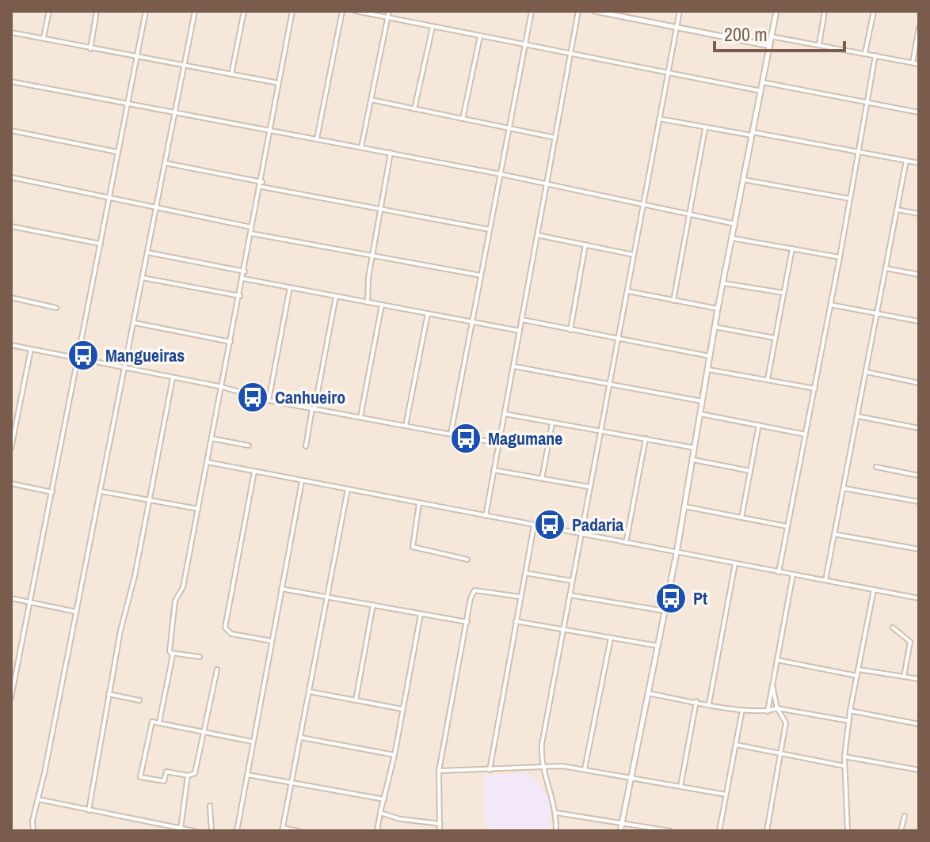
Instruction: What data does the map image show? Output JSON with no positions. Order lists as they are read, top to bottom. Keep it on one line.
{"places":{"bus stop":["Mangueiras","Canhueiro","Magumane","Padaria","Pt"]},"scale_bar":"200 m"}
